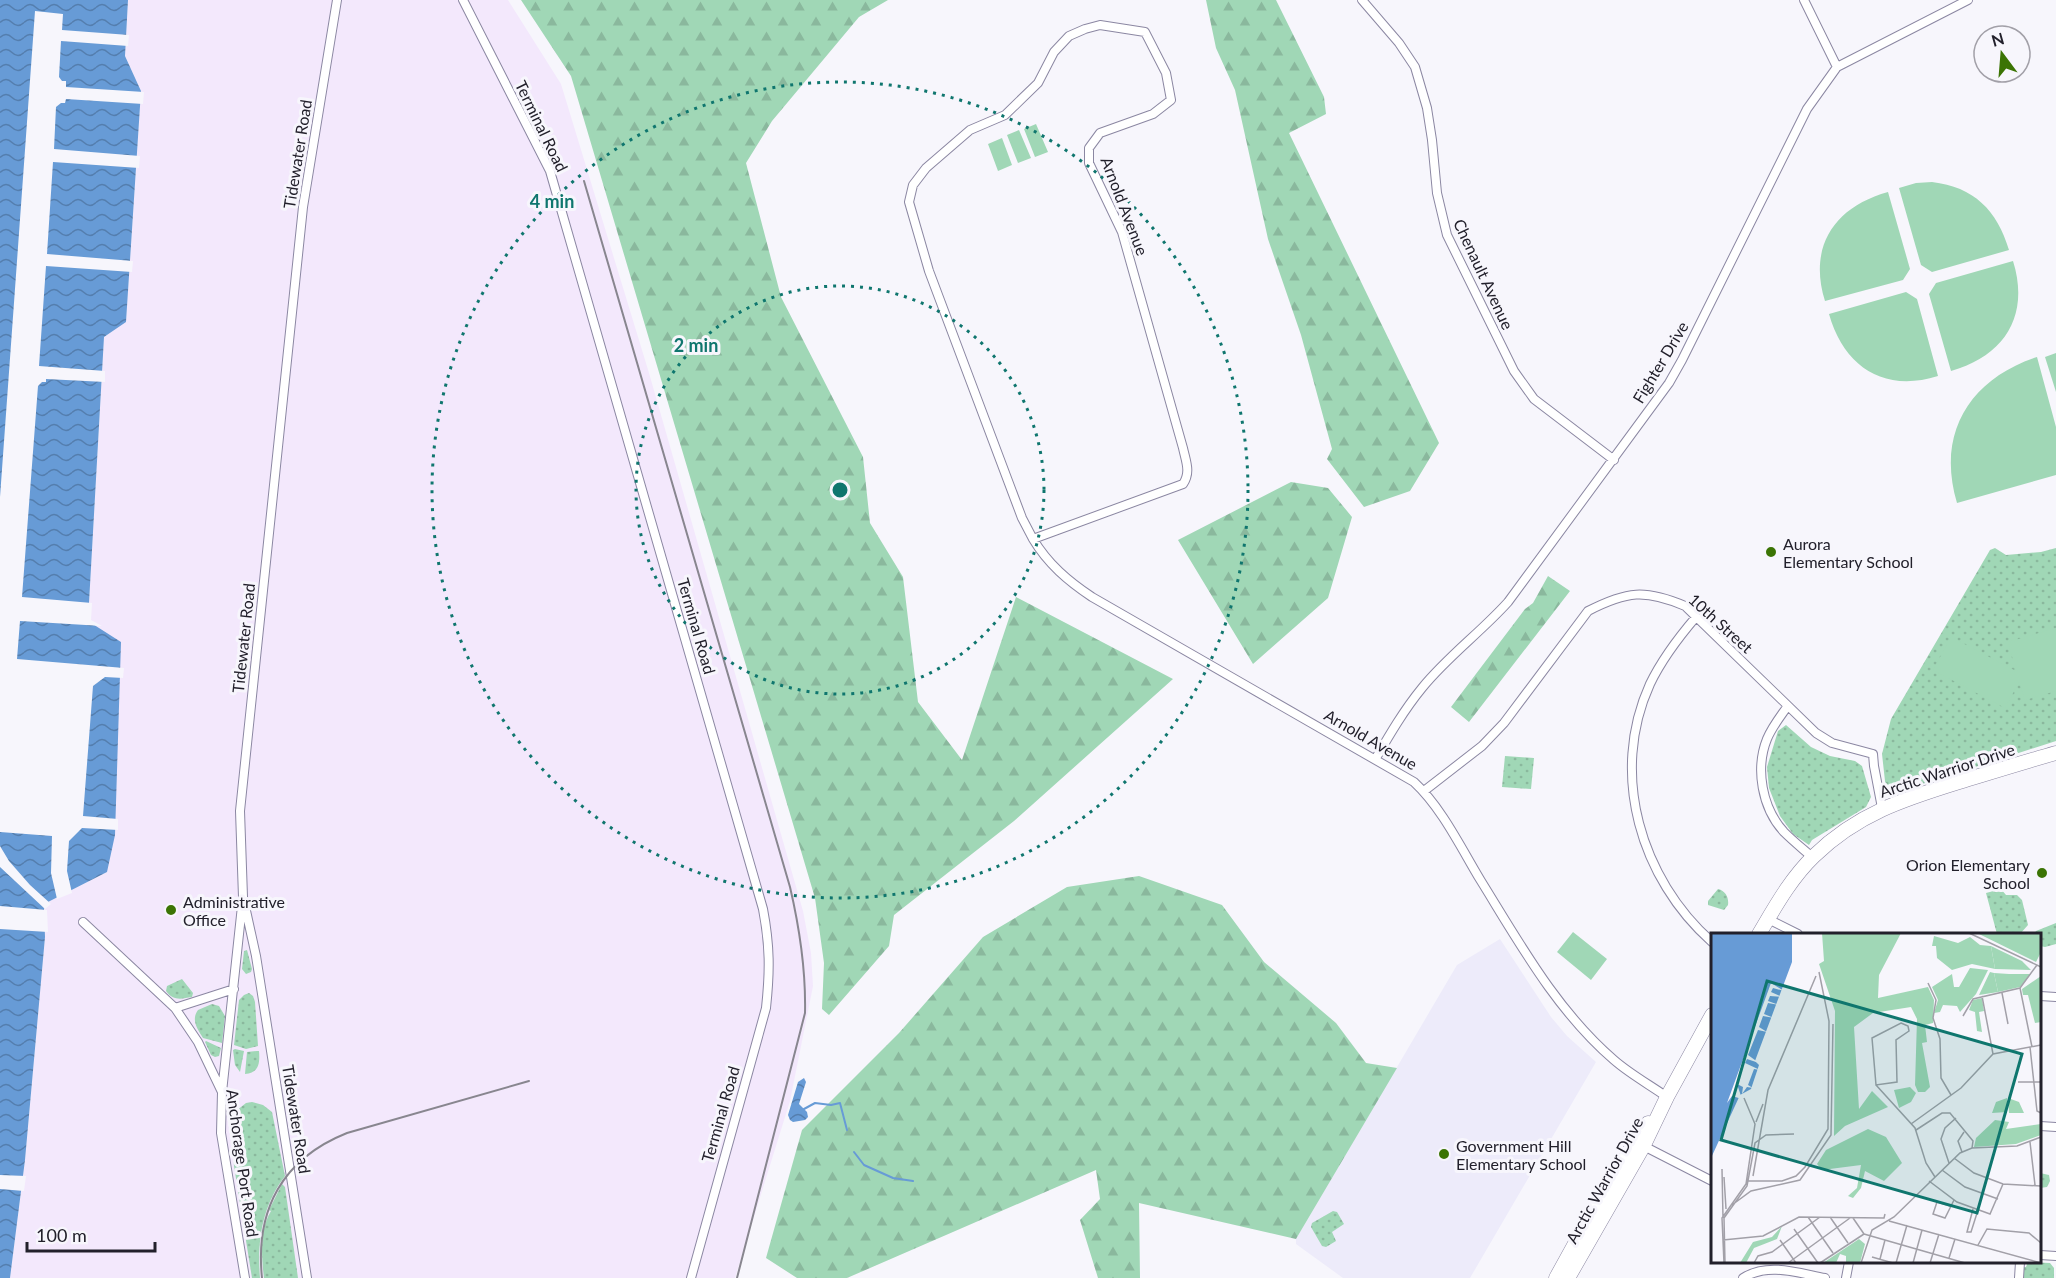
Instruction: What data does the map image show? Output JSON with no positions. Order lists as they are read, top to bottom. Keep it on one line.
{"streets":{"main road":["Arctic Warrior Drive"],"street":["Terminal Road","Tidewater Road","Arnold Avenue","Chenault Avenue","Fighter Drive","10th Street","Anchorage Port Road"]},"crossings":[["Arnold Avenue","Fighter Drive"],["Arnold Avenue","10th Street"],["Arnold Avenue","Arctic Warrior Drive"],["Chenault Avenue","Fighter Drive"],["10th Street","Arctic Warrior Drive"]],"places":["Aurora Elementary School","Orion Elementary School","Administrative Office","Government Hill Elementary School"],"scale_bar":"100 m","north":"top","rings":["4 min","2 min"]}
